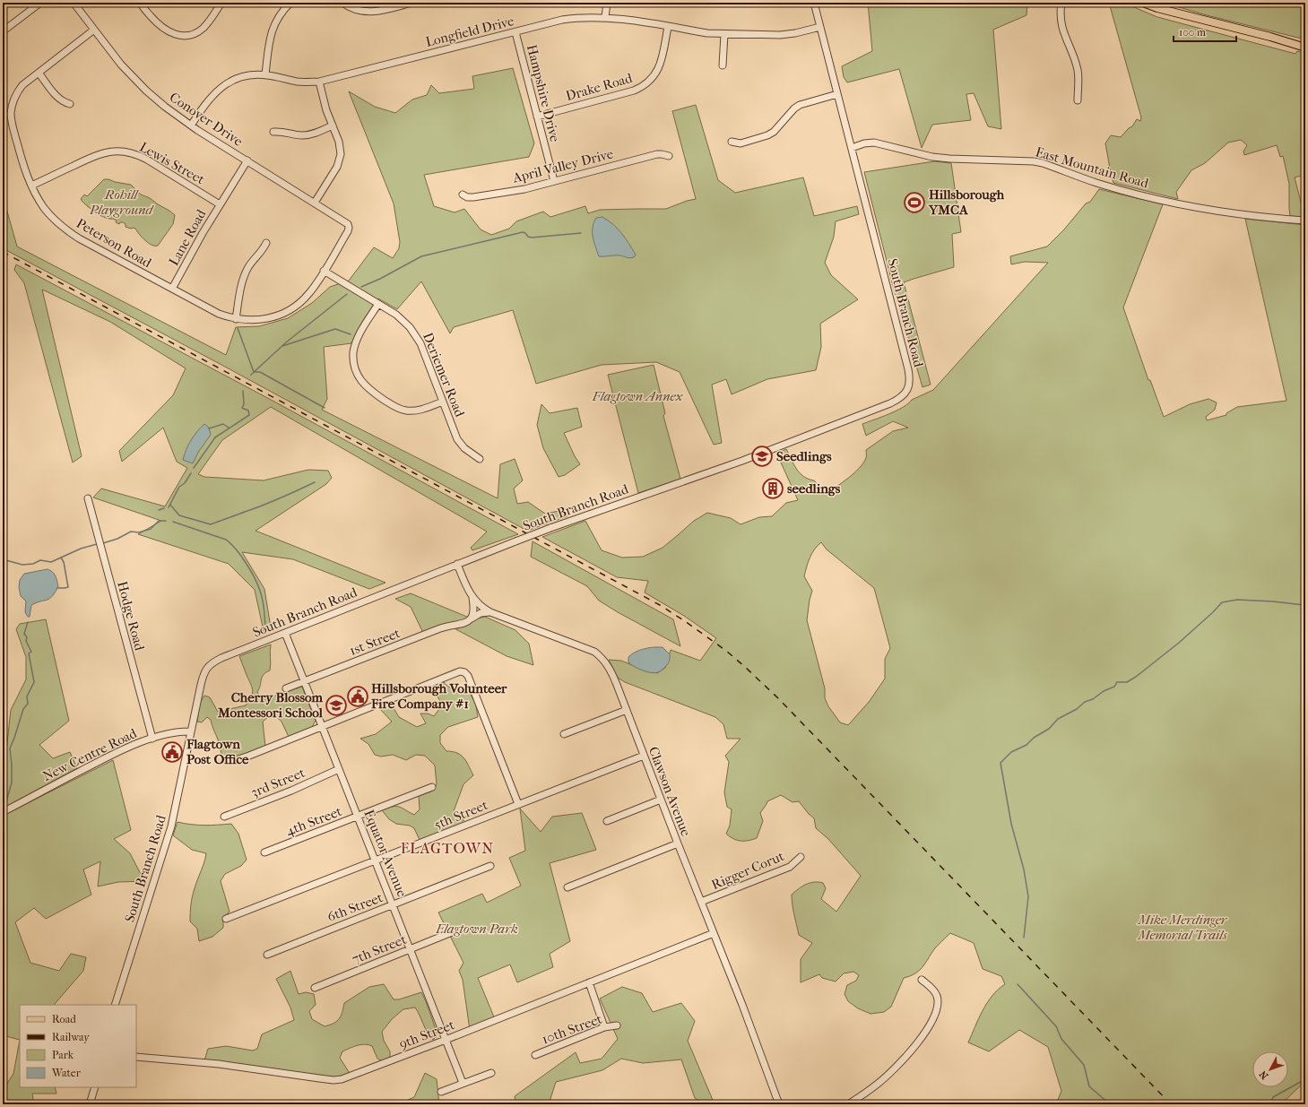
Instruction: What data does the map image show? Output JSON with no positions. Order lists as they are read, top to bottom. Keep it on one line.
{"streets":{"street":["Longfield Drive","Drake Road","Hampshire Drive","Conover Drive","Lewis Street","April Valley Drive","East Mountain Road","Lane Road","Peterson Road","South Branch Road","Deriemer Road","Hodge Road","1st Street","New Centre Road","3rd Street","Clawson Avenue","5th Street","4th Street","Equator Avenue","Rigger Corut","6th Street","7th Street","10th Street","9th Street"]},"crossings":[["Longfield Drive","Drake Road"],["Longfield Drive","Hampshire Drive"],["Longfield Drive","Conover Drive"],["Longfield Drive","South Branch Road"],["Drake Road","Hampshire Drive"],["Hampshire Drive","April Valley Drive"],["Conover Drive","Lane Road"],["Conover Drive","Peterson Road"],["Lewis Street","Lane Road"],["Lewis Street","Peterson Road"],["East Mountain Road","South Branch Road"],["Lane Road","Peterson Road"],["Peterson Road","Deriemer Road"],["South Branch Road","New Centre Road"],["South Branch Road","Clawson Avenue"],["South Branch Road","Equator Avenue"],["Hodge Road","New Centre Road"],["1st Street","Clawson Avenue"],["1st Street","Equator Avenue"],["3rd Street","Equator Avenue"],["Clawson Avenue","5th Street"],["Clawson Avenue","Rigger Corut"],["Clawson Avenue","9th Street"],["5th Street","Equator Avenue"],["4th Street","Equator Avenue"],["Equator Avenue","6th Street"],["Equator Avenue","7th Street"],["Equator Avenue","9th Street"]],"districts":["FLAGTOWN"],"parks":["Rohill Playground","Flagtown Annex","Mike Merdinger Memorial Trails","Flagtown Park"],"places":{"sports":["Hillsborough YMCA"],"school or university":["Seedlings","Cherry Blossom Montessori School"],"building":["seedlings"],"public building":["Hillsborough Volunteer Fire Company #1","Flagtown Post Office"]},"legend":["Road","Railway","Park","Water"],"scale_bar":"100 m","north":"bottom left"}
